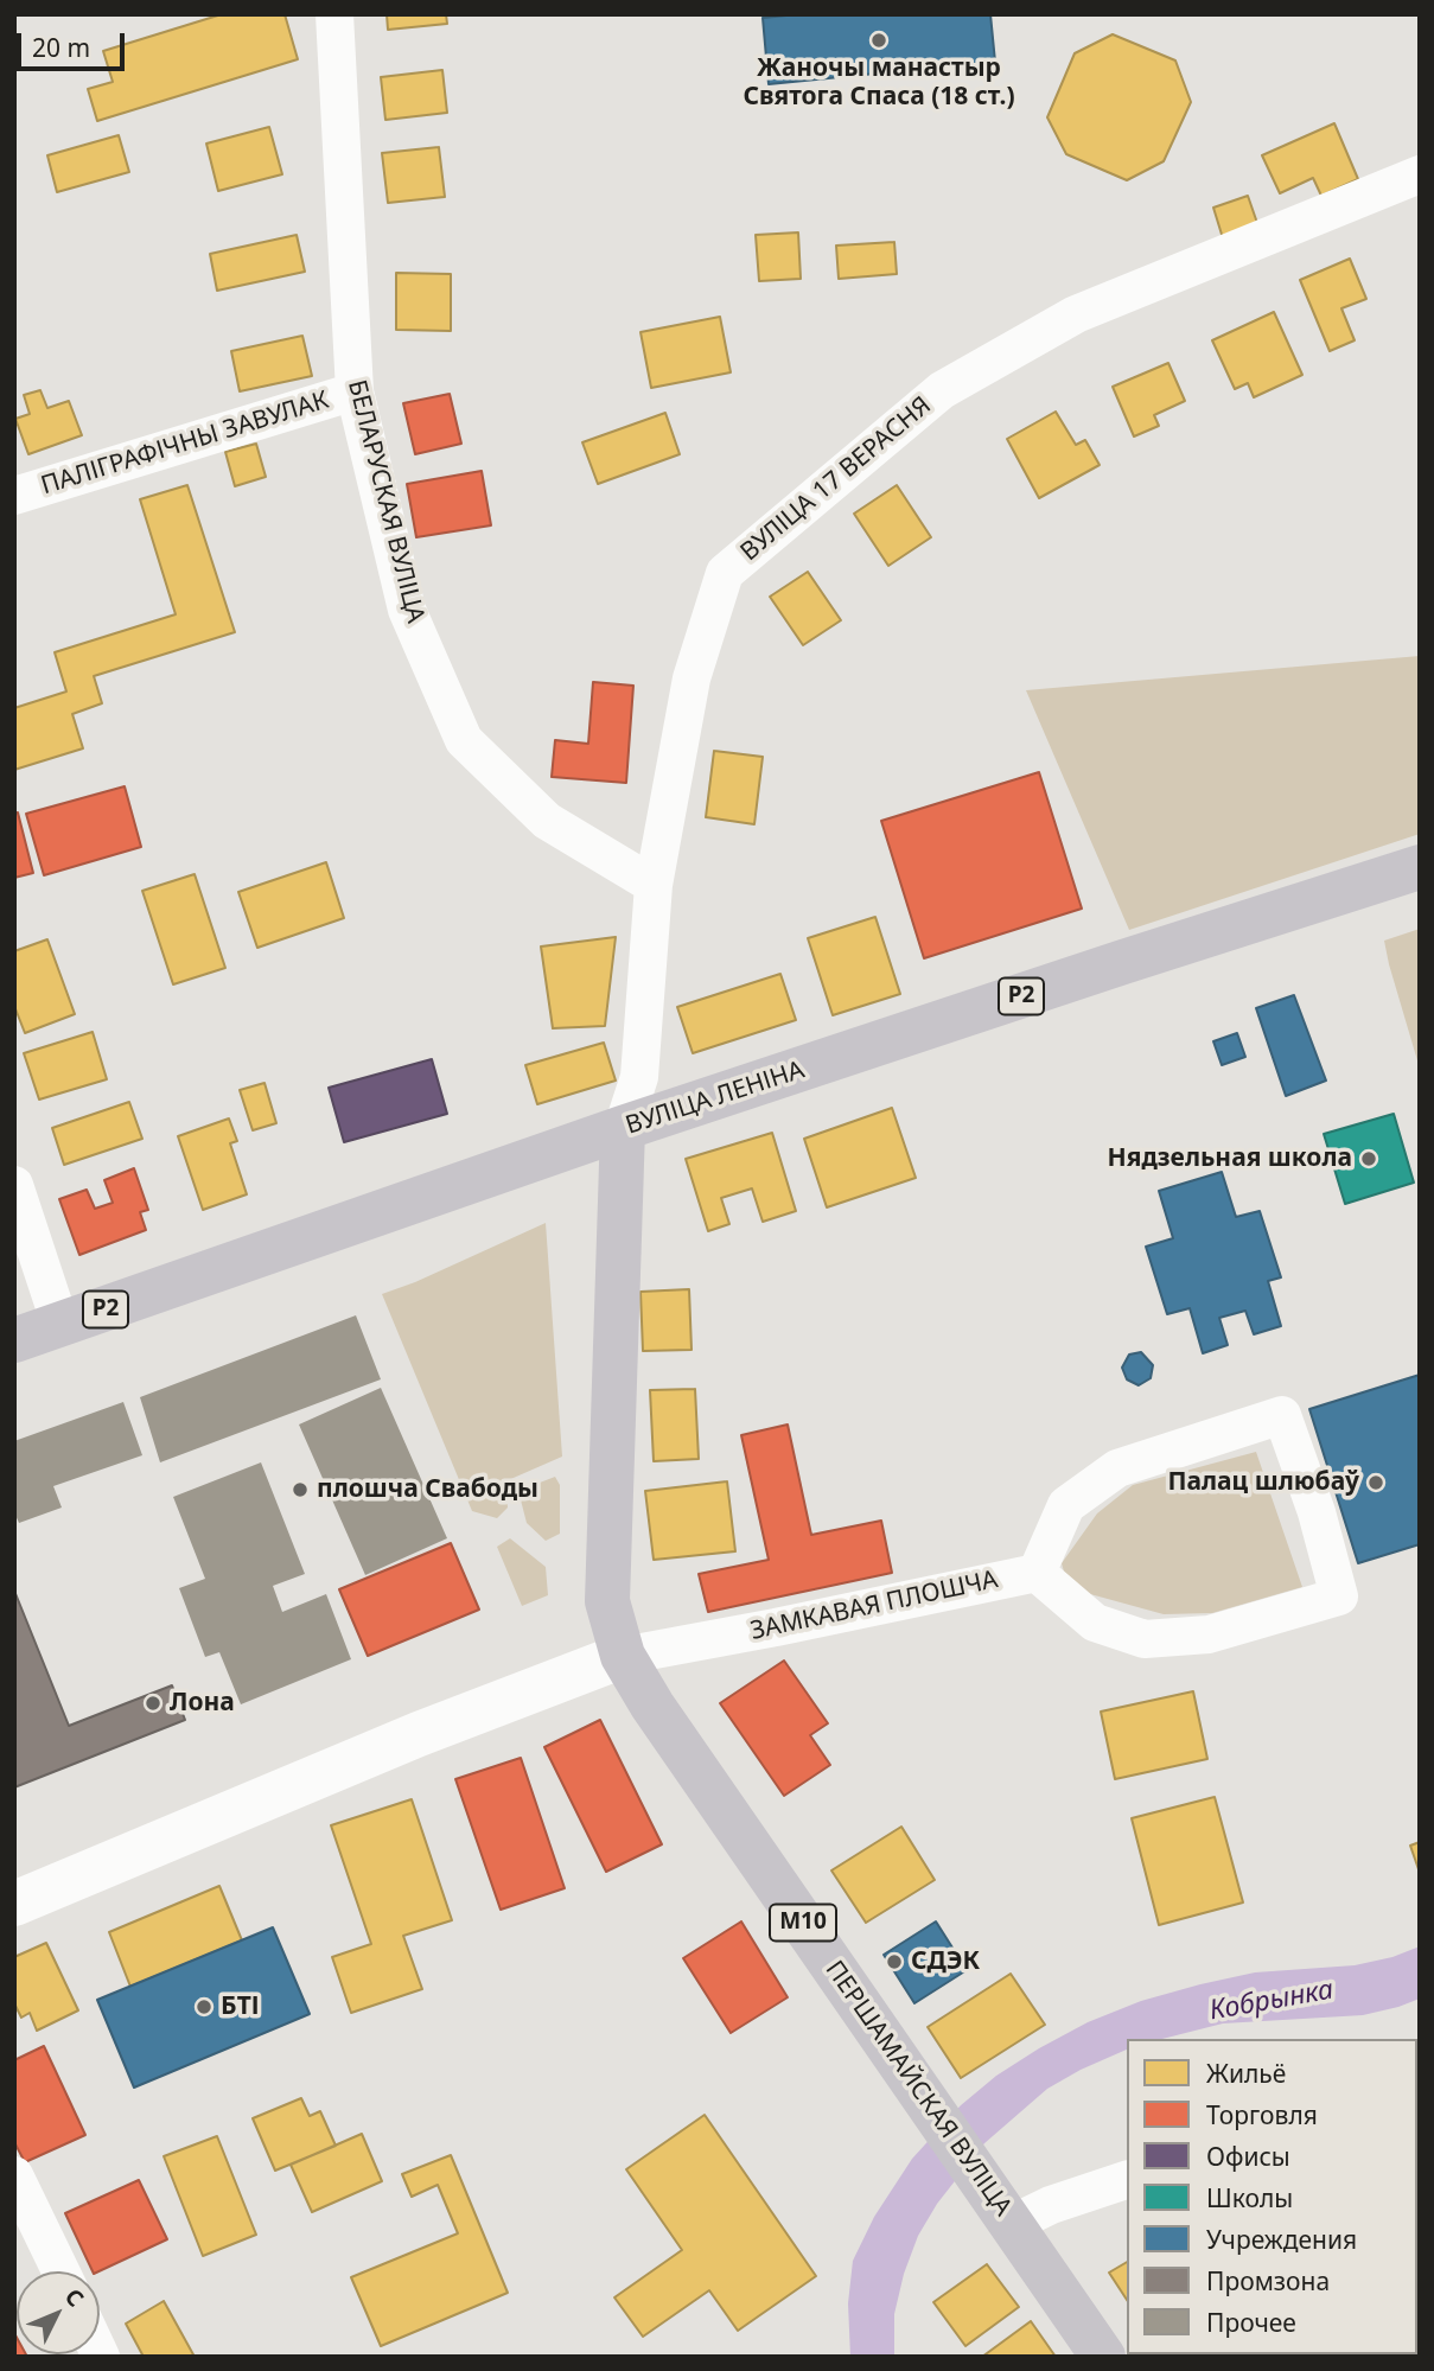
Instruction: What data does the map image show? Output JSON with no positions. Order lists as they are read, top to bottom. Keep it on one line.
{"streets":{"main road":["Р2","ВУЛІЦА ЛЕНІНА","М10","ПЕРШАМАЙСКАЯ ВУЛІЦА"],"street":["ПАЛІГРАФІЧНЫ ЗАВУЛАК","ВУЛІЦА 17 ВЕРАСНЯ","БЕЛАРУСКАЯ ВУЛІЦА","ЗАМКАВАЯ ПЛОШЧА"]},"crossings":[["ПАЛІГРАФІЧНЫ ЗАВУЛАК","БЕЛАРУСКАЯ ВУЛІЦА"],["ВУЛІЦА 17 ВЕРАСНЯ","БЕЛАРУСКАЯ ВУЛІЦА"],["ВУЛІЦА 17 ВЕРАСНЯ","ВУЛІЦА ЛЕНІНА"],["ВУЛІЦА 17 ВЕРАСНЯ","М10"],["ВУЛІЦА ЛЕНІНА","М10"],["ЗАМКАВАЯ ПЛОШЧА","М10"],["ЗАМКАВАЯ ПЛОШЧА","ПЕРШАМАЙСКАЯ ВУЛІЦА"],["М10","ПЕРШАМАЙСКАЯ ВУЛІЦА"]],"water":["Кобрынка"],"places":["Жаночы манастыр Святога Спаса (18 ст.)","Нядзельная школа","Палац шлюбаў","плошча Свабоды","Лона","СДЭК","БТІ"],"legend":["Жильё","Торговля","Офисы","Школы","Учреждения","Промзона","Прочее"],"scale_bar":"20 m","north":"top right"}
